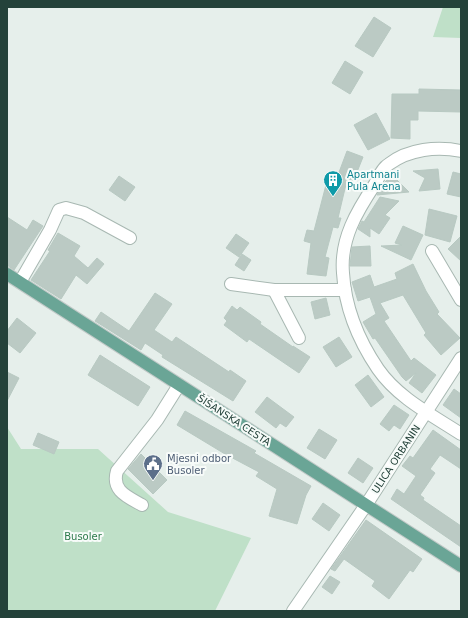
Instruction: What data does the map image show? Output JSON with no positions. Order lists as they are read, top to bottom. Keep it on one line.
{"streets":{"main road":["ŠIŠANSKA CESTA"],"street":["ULICA ORBANIN"]},"crossings":[["ŠIŠANSKA CESTA","ULICA ORBANIN"]],"parks":["Busoler"],"places":{"building":["Apartmani Pula Arena"],"public building":["Mjesni odbor Busoler"]}}
